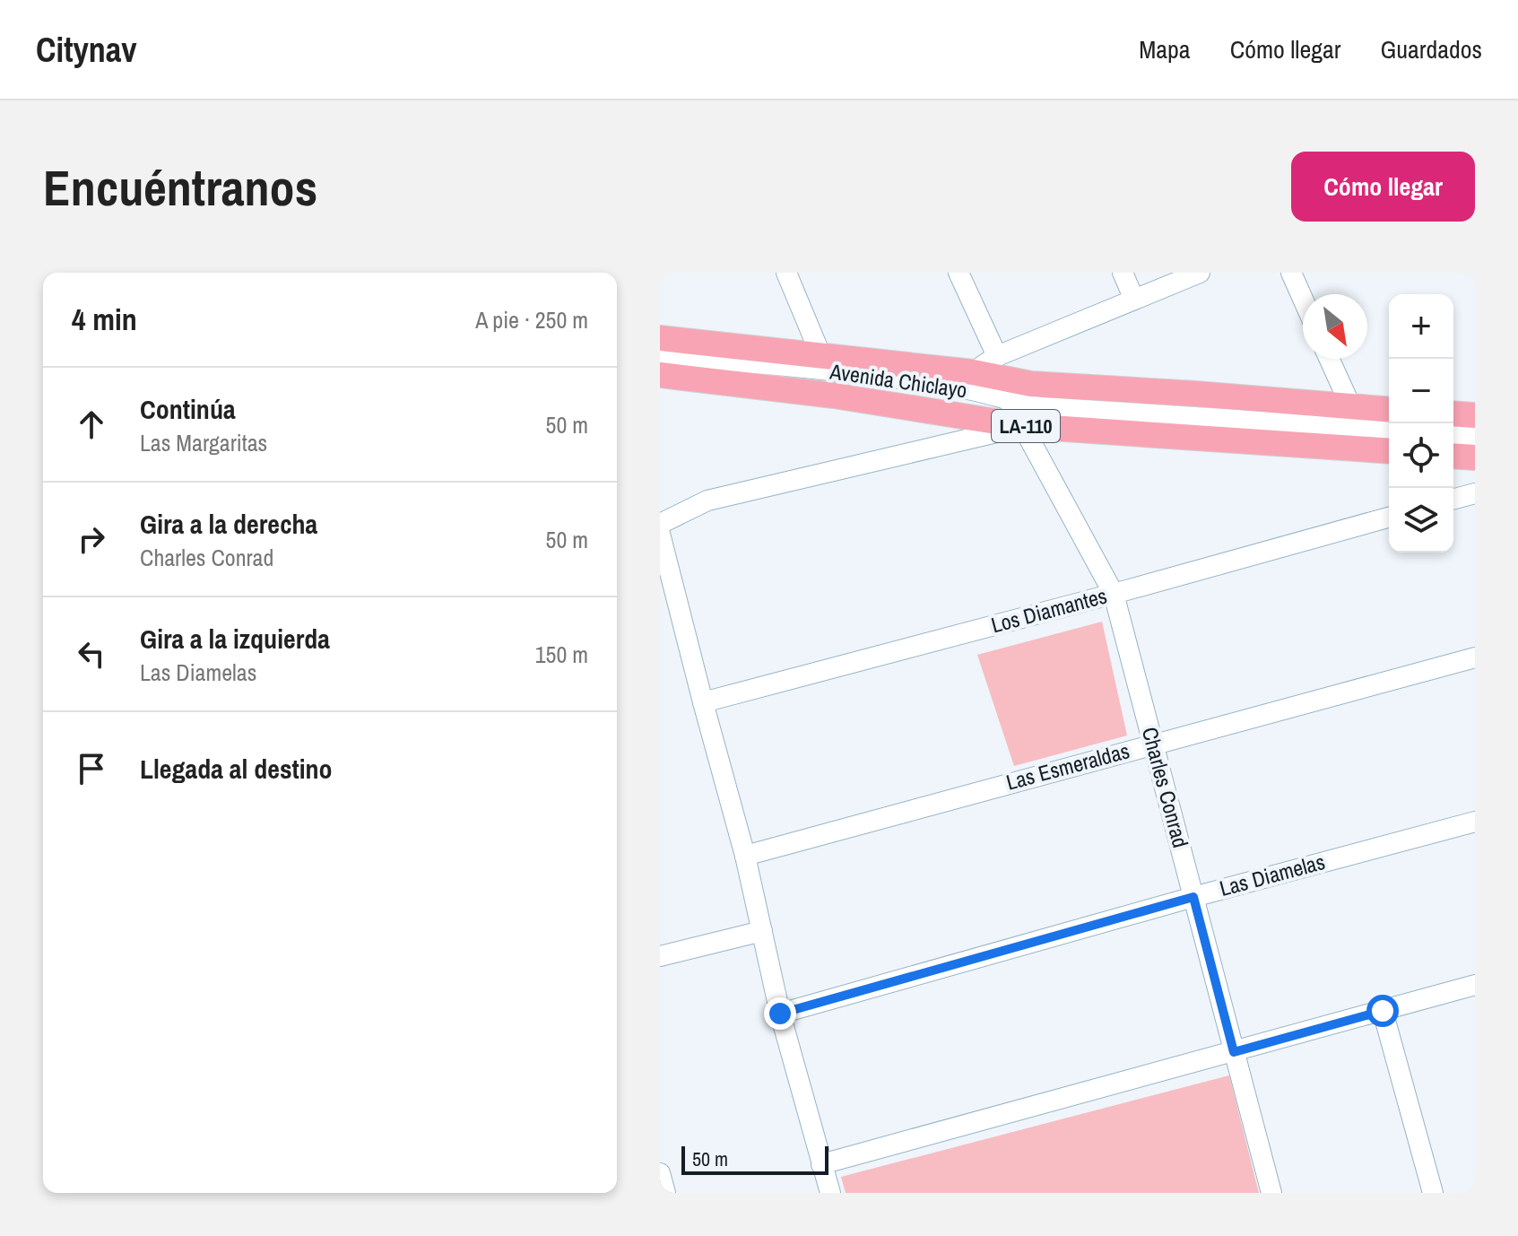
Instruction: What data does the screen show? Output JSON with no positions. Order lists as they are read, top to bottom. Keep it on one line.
{"streets":{"main road":["Avenida Chiclayo","LA-110"],"street":["Los Diamantes","Las Esmeraldas","Charles Conrad","Las Diamelas"]},"crossings":[["Avenida Chiclayo","Charles Conrad"],["Los Diamantes","Charles Conrad"],["Las Esmeraldas","Charles Conrad"],["Charles Conrad","Las Diamelas"]],"scale_bar":"50 m","north":"bottom right","page":{"header":"Citynav","nav":["Mapa","Cómo llegar","Guardados"],"buttons":"Cómo llegar","title":"Encuéntranos","heading":["4 min","A pie · 250 m"],"map_buttons":["+","−"],"list":[["Continúa","Las Margaritas","50 m"],["Gira a la derecha","Charles Conrad","50 m"],["Gira a la izquierda","Las Diamelas","150 m"],"Llegada al destino"],"scale":"50 m"}}
